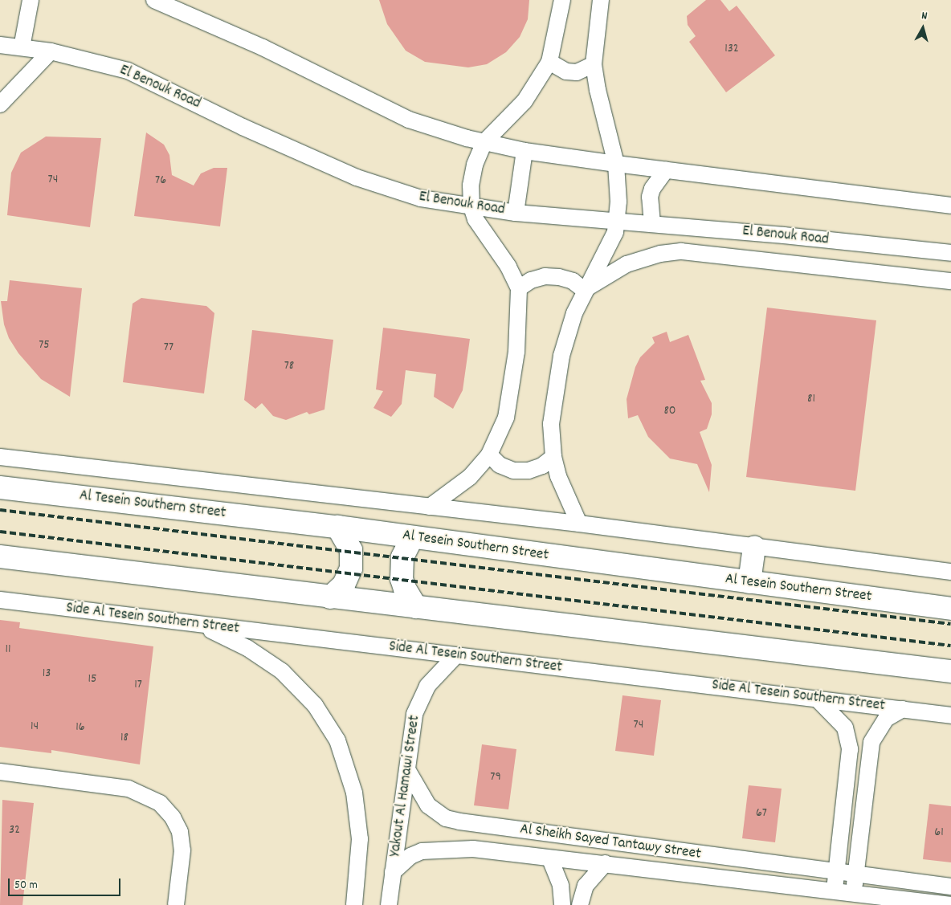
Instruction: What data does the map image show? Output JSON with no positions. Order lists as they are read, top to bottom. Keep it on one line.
{"streets":{"highway":["Al Tesein Southern Street"],"street":["El Benouk Road","Side Al Tesein Southern Street","Yakout Al Hamawi Street","Al Sheikh Sayed Tantawy Street"]},"crossings":[["Side Al Tesein Southern Street","Yakout Al Hamawi Street"],["Yakout Al Hamawi Street","Al Sheikh Sayed Tantawy Street"]],"house_numbers":["132","74","76","75","77","78","81","80","11","13","15","17","74","14","16","18","79","67","32","61"],"scale_bar":"50 m","north":"top"}
